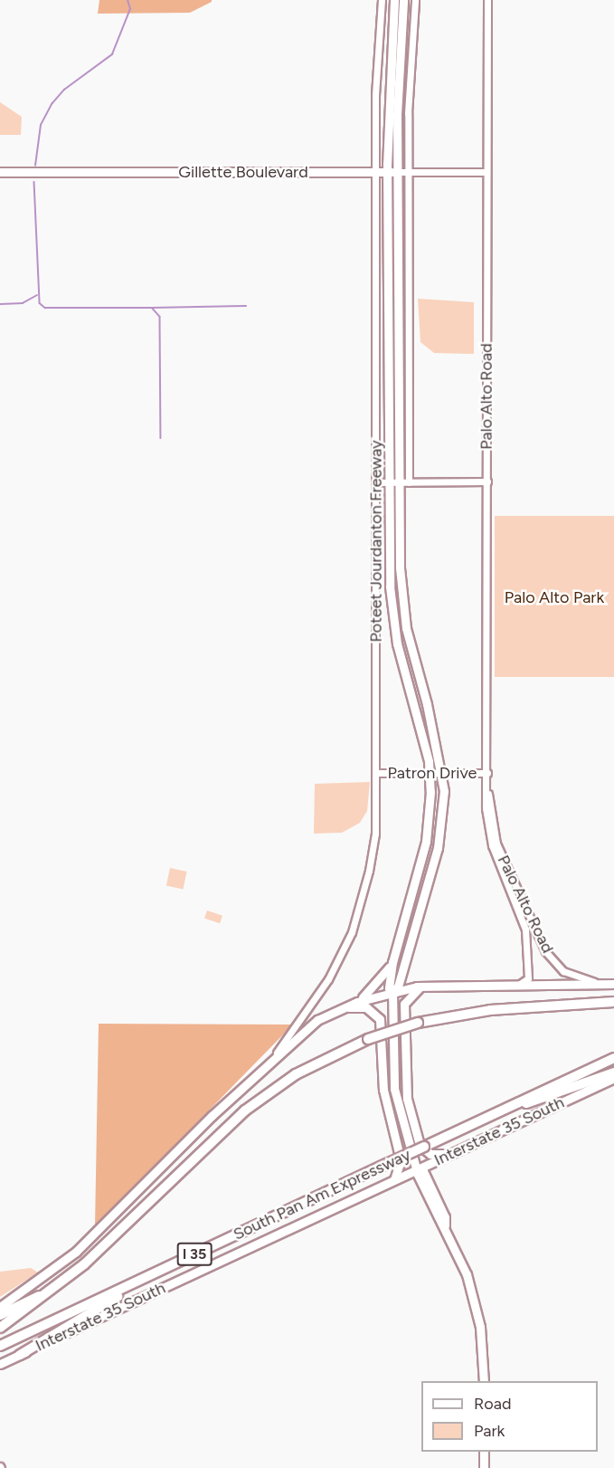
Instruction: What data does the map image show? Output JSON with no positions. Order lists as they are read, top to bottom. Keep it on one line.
{"streets":{"highway":["South Pan Am Expressway","I 35"],"main road":["Gillette Boulevard","Poteet Jourdanton Freeway","Interstate 35 South"],"street":["Palo Alto Road","Patron Drive"]},"crossings":[["Gillette Boulevard","Palo Alto Road"],["Gillette Boulevard","Poteet Jourdanton Freeway"],["Palo Alto Road","Patron Drive"],["Poteet Jourdanton Freeway","Patron Drive"],["Poteet Jourdanton Freeway","Interstate 35 South"]],"parks":["Palo Alto Park"],"legend":["Road","Park"]}
